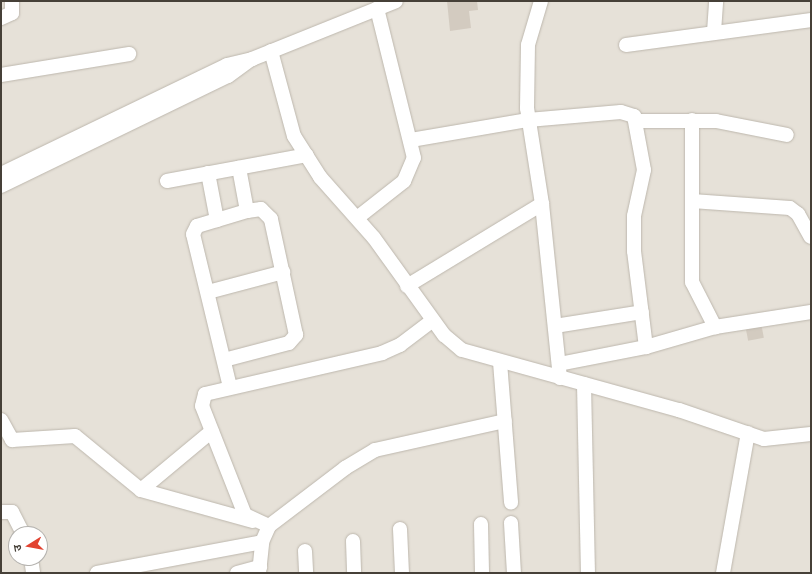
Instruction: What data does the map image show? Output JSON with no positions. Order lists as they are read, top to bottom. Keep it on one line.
{"north":"left"}
